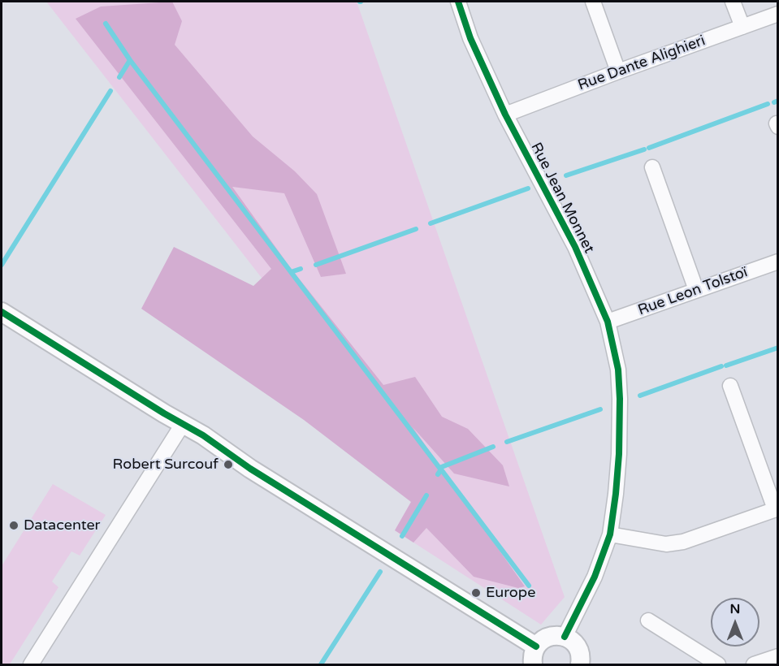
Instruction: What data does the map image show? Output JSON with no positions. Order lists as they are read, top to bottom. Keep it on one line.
{"streets":{"street":["Rue Dante Alighieri","Rue Jean Monnet","Rue Leon Tolstoï"]},"crossings":[["Rue Dante Alighieri","Rue Jean Monnet"],["Rue Jean Monnet","Rue Leon Tolstoï"]],"places":["Robert Surcouf","Datacenter","Europe"],"north":"top"}
